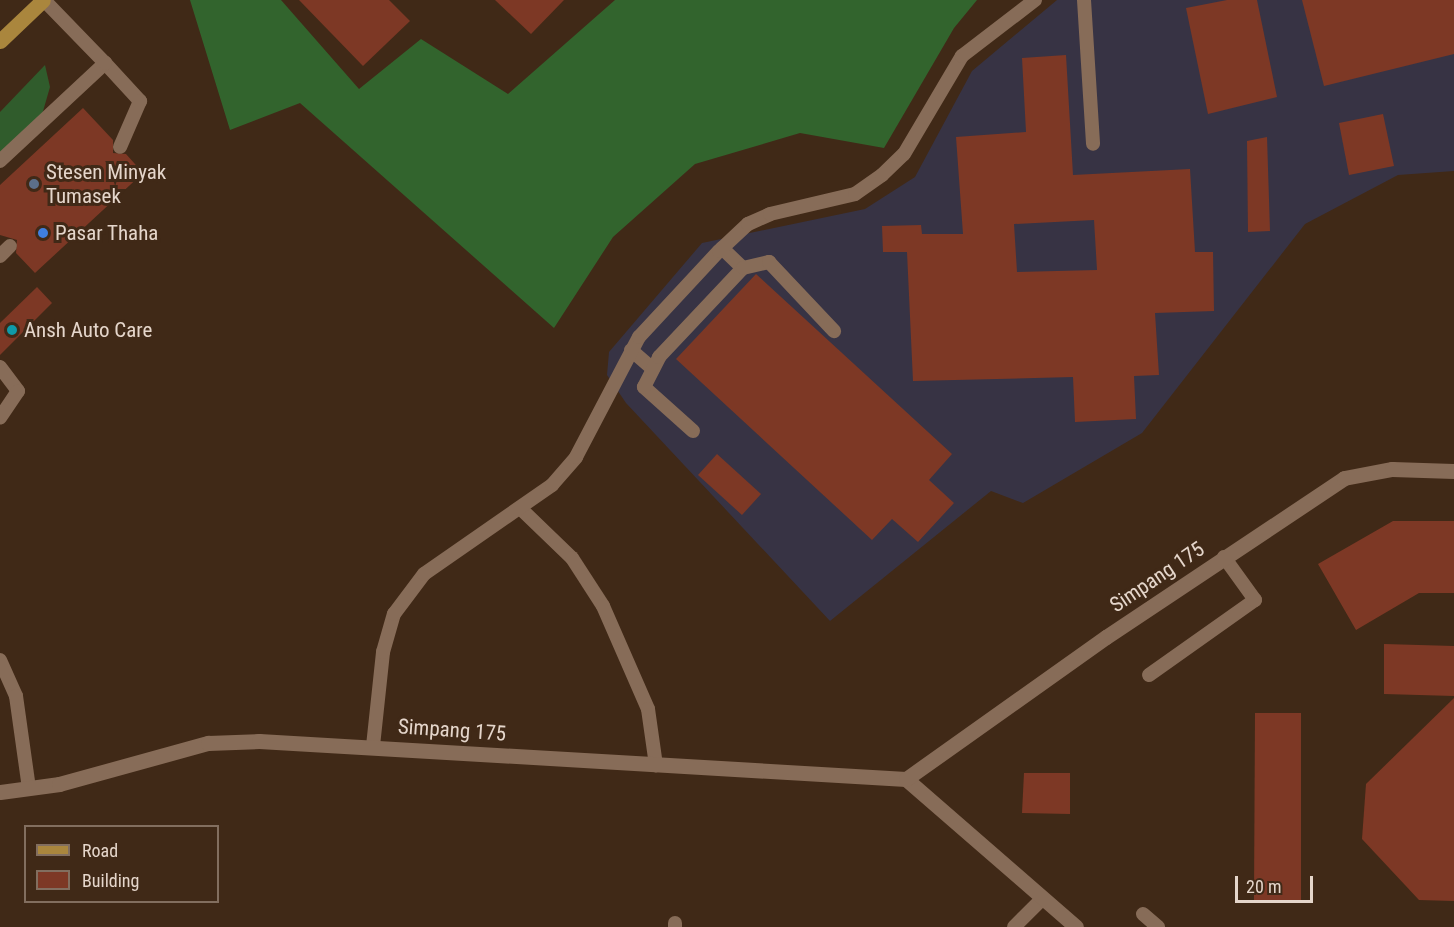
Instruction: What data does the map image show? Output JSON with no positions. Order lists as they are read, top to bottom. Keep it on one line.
{"streets":{"street":["Simpang 175"]},"places":["Stesen Minyak Tumasek","Pasar Thaha","Ansh Auto Care"],"legend":["Road","Building"],"scale_bar":"20 m"}
